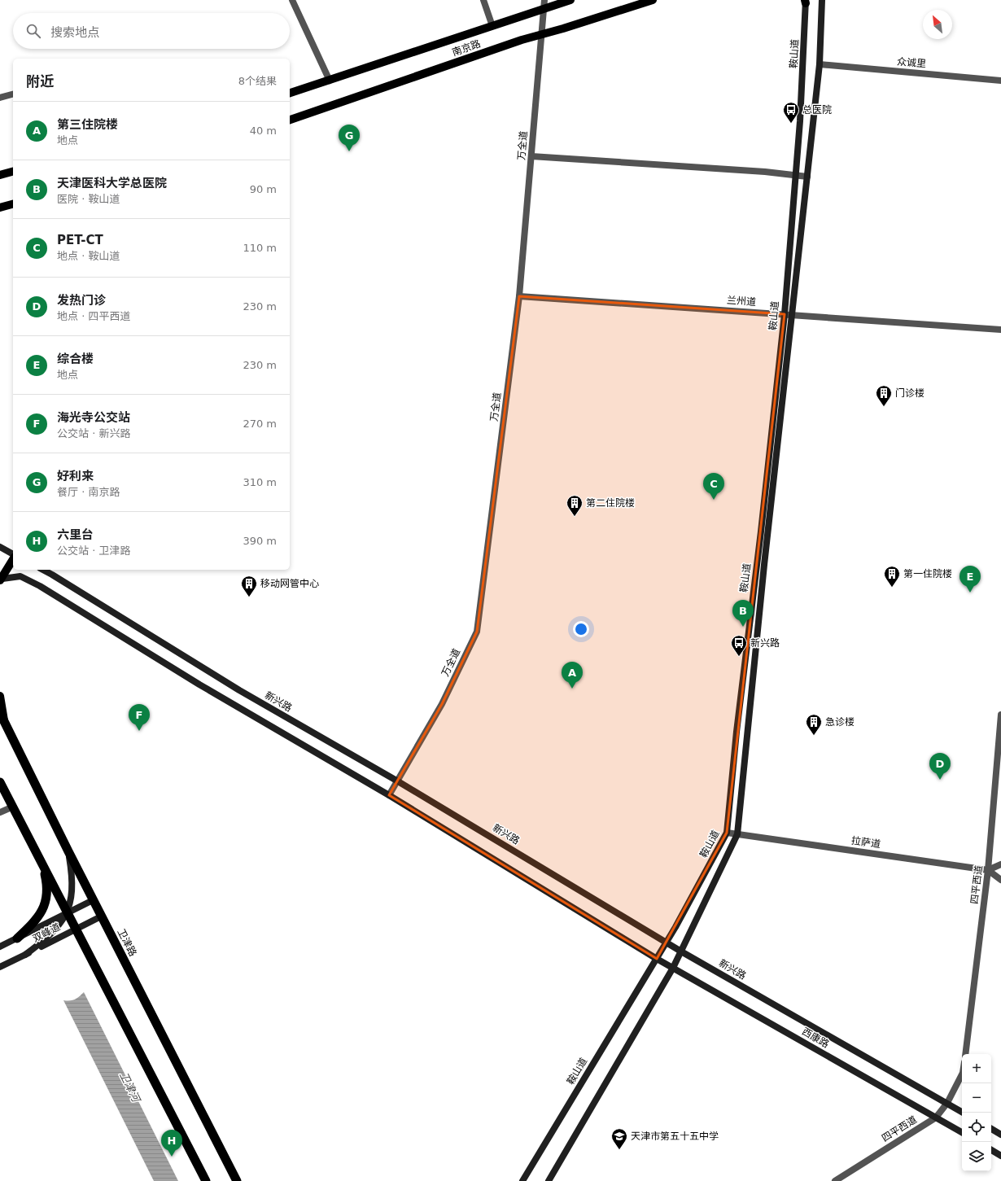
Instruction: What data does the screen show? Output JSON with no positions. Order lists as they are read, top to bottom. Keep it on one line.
{"streets":{"highway":["卫津路"],"main road":["南京路","鞍山道","新兴路","双峰道","西康路"],"street":["众诚里","万全道","兰州道","拉萨道","四平西道"]},"crossings":[["南京路","万全道"],["鞍山道","众诚里"],["鞍山道","兰州道"],["鞍山道","新兴路"],["鞍山道","拉萨道"],["鞍山道","西康路"],["万全道","兰州道"],["万全道","新兴路"],["万全道","西康路"],["新兴路","四平西道"],["拉萨道","四平西道"],["四平西道","西康路"],["双峰道","卫津路"]],"water":["卫津河"],"places":{"bus stop":["总医院","新兴路"],"building":["门诊楼","第二住院楼","第一住院楼","移动网管中心","急诊楼"],"school or university":["天津市第五十五中学"]},"north":"top left","page":{"search":"搜索地点","heading":["附近","8个结果"],"list":[{"mark":"A","name":"第三住院楼","note":"地点","value":"40 m"},{"mark":"B","name":"天津医科大学总医院","note":"医院 · 鞍山道","value":"90 m"},{"mark":"C","name":"PET-CT","note":"地点 · 鞍山道","value":"110 m"},{"mark":"D","name":"发热门诊","note":"地点 · 四平西道","value":"230 m"},{"mark":"E","name":"综合楼","note":"地点","value":"230 m"},{"mark":"F","name":"海光寺公交站","note":"公交站 · 新兴路","value":"270 m"},{"mark":"G","name":"好利来","note":"餐厅 · 南京路","value":"310 m"},{"mark":"H","name":"六里台","note":"公交站 · 卫津路","value":"390 m"}],"pins":["G","C","E","B","A","F","D","H"],"map_buttons":["+","−"]}}
